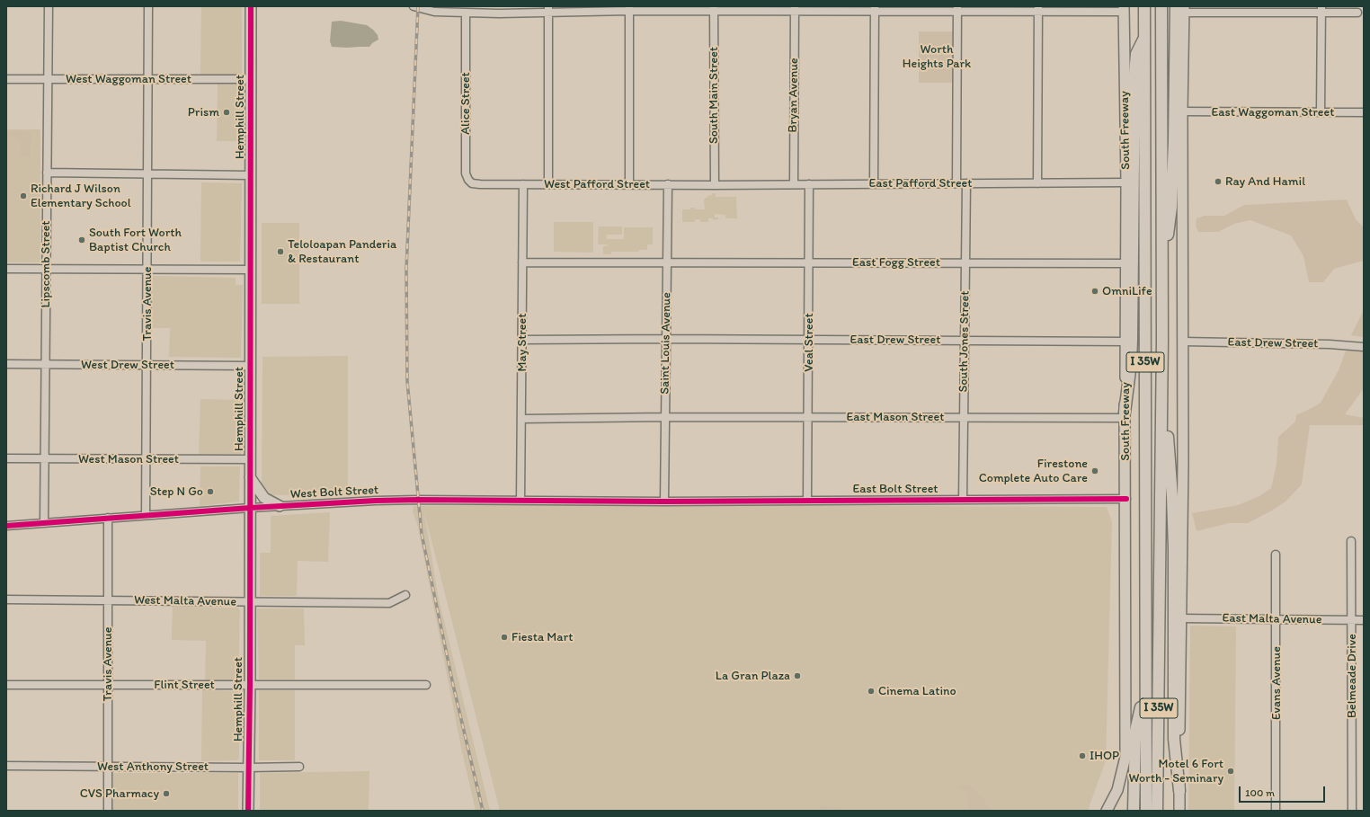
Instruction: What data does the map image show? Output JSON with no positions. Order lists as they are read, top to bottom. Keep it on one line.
{"streets":{"highway":["South Freeway","I 35W"],"main road":["Hemphill Street"],"street":["West Waggoman Street","South Main Street","Bryan Avenue","Alice Street","East Waggoman Street","East Pafford Street","West Pafford Street","East Fogg Street","Lipscomb Street","Travis Avenue","East Drew Street","South Jones Street","May Street","Veal Street","Saint Louis Avenue","West Drew Street","East Mason Street","West Mason Street","East Bolt Street","West Bolt Street","West Malta Avenue","East Malta Avenue","Belmeade Drive","Evans Avenue","Flint Street","West Anthony Street"]},"crossings":[["West Waggoman Street","Hemphill Street"],["West Waggoman Street","Lipscomb Street"],["West Waggoman Street","Travis Avenue"],["South Main Street","East Pafford Street"],["South Main Street","West Pafford Street"],["Bryan Avenue","East Pafford Street"],["Alice Street","West Pafford Street"],["Hemphill Street","West Drew Street"],["Hemphill Street","West Mason Street"],["Hemphill Street","West Bolt Street"],["Hemphill Street","West Malta Avenue"],["Hemphill Street","Flint Street"],["Hemphill Street","West Anthony Street"],["South Freeway","East Pafford Street"],["South Freeway","East Fogg Street"],["South Freeway","East Drew Street"],["South Freeway","East Mason Street"],["South Freeway","East Bolt Street"],["East Pafford Street","West Pafford Street"],["East Pafford Street","South Jones Street"],["East Pafford Street","Veal Street"],["West Pafford Street","May Street"],["West Pafford Street","Saint Louis Avenue"],["East Fogg Street","South Jones Street"],["East Fogg Street","May Street"],["East Fogg Street","Veal Street"],["East Fogg Street","Saint Louis Avenue"],["Lipscomb Street","West Drew Street"],["Lipscomb Street","West Mason Street"],["Lipscomb Street","West Bolt Street"],["Travis Avenue","West Drew Street"],["Travis Avenue","West Mason Street"],["Travis Avenue","West Bolt Street"],["Travis Avenue","West Malta Avenue"],["Travis Avenue","Flint Street"],["Travis Avenue","West Anthony Street"],["East Drew Street","South Jones Street"],["East Drew Street","Veal Street"],["East Drew Street","Saint Louis Avenue"],["South Jones Street","East Mason Street"],["South Jones Street","East Bolt Street"],["May Street","West Bolt Street"],["Veal Street","East Mason Street"],["Veal Street","East Bolt Street"],["Saint Louis Avenue","East Mason Street"],["Saint Louis Avenue","East Bolt Street"],["Saint Louis Avenue","West Bolt Street"],["East Bolt Street","West Bolt Street"],["East Malta Avenue","Belmeade Drive"],["East Malta Avenue","Evans Avenue"]],"parks":["Worth Heights Park"],"places":["Prism","Ray And Hamil","Richard J Wilson Elementary School","South Fort Worth Baptist Church","Teloloapan Panderia & Restaurant","OmniLife","Firestone Complete Auto Care","Step N Go","Fiesta Mart","La Gran Plaza","Cinema Latino","IHOP","Motel 6 Fort Worth - Seminary","CVS Pharmacy"],"scale_bar":"100 m"}
